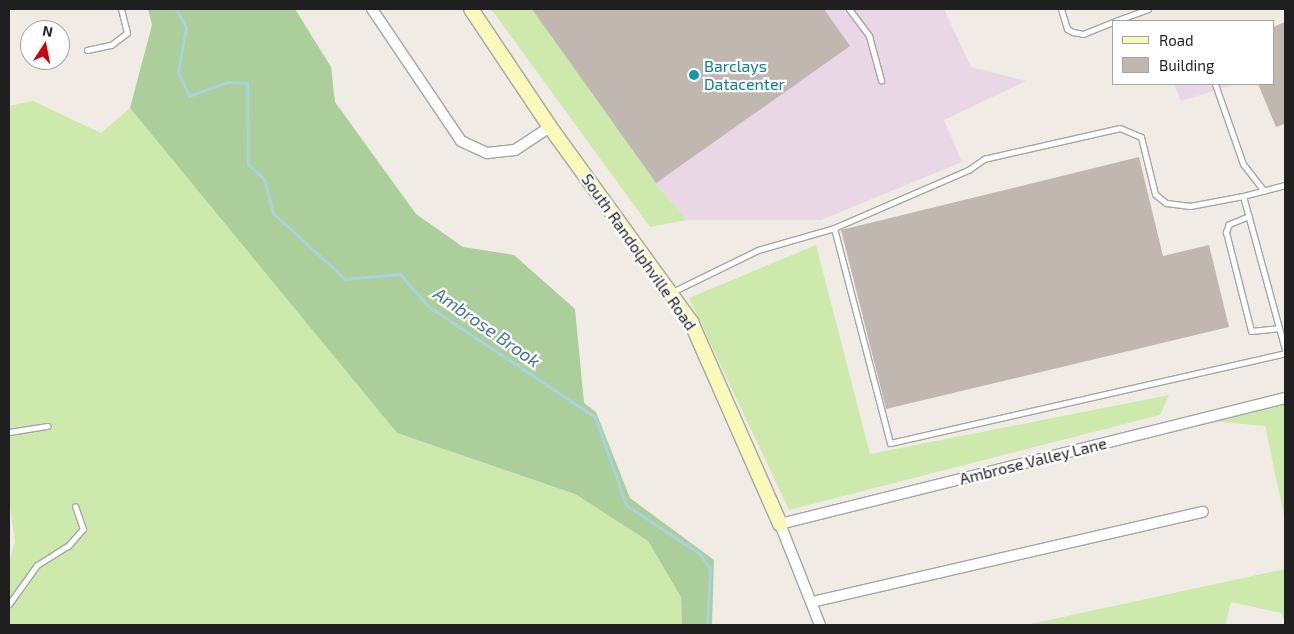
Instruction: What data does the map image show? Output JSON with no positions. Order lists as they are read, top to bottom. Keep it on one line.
{"streets":{"street":["South Randolphville Road","Ambrose Valley Lane"]},"crossings":[["South Randolphville Road","Ambrose Valley Lane"]],"water":["Ambrose Brook"],"places":["Barclays Datacenter"],"legend":["Road","Building"],"north":"top"}
